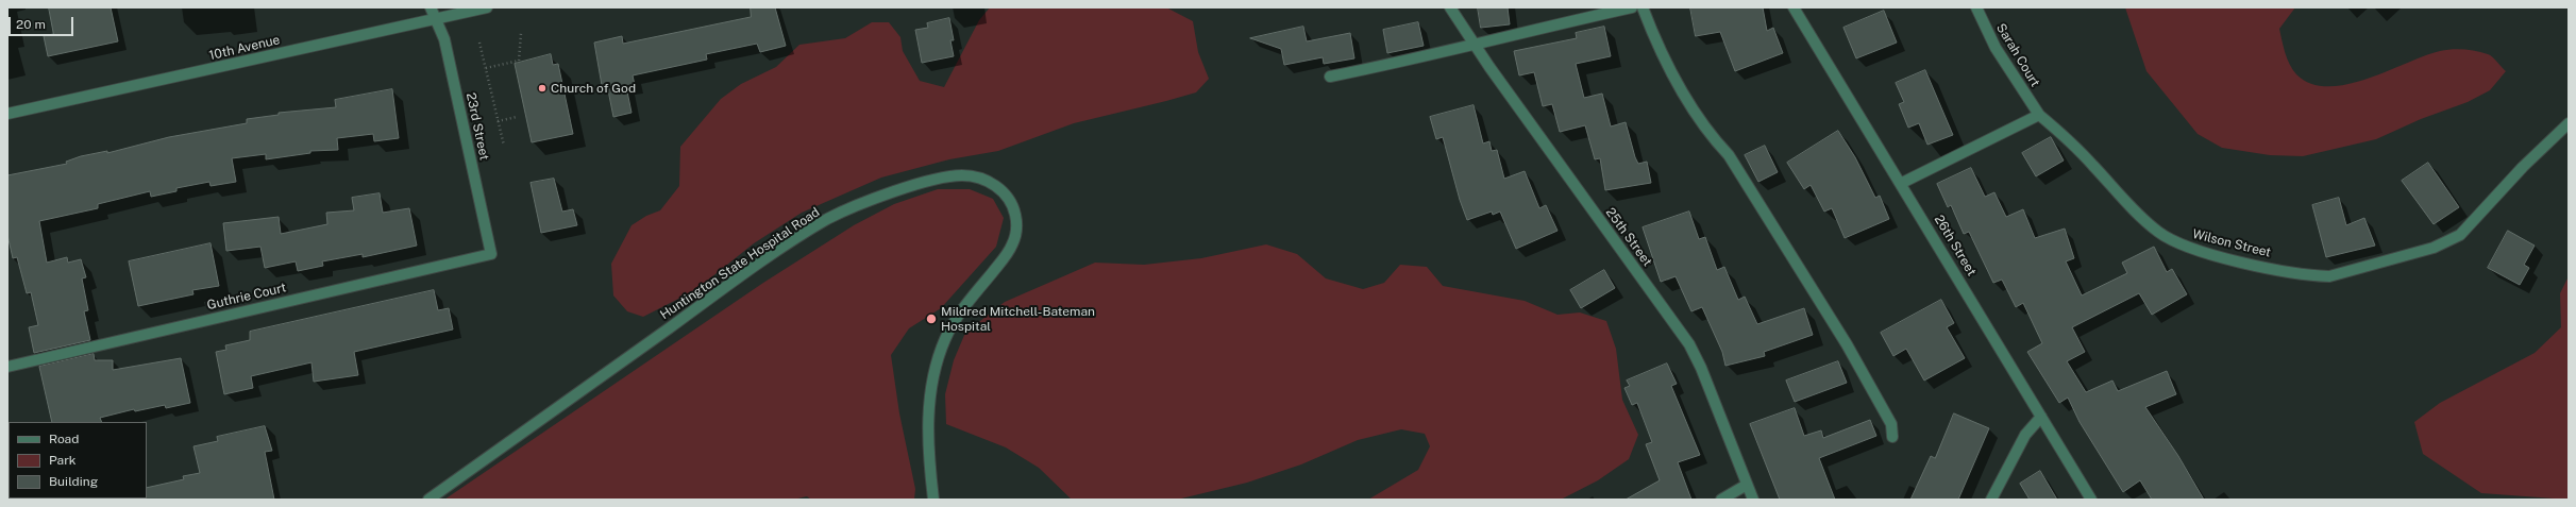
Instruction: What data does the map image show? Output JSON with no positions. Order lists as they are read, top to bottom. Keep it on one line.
{"streets":{"street":["10th Avenue","Sarah Court","23rd Street","25th Street","Wilson Street","26th Street","Huntington State Hospital Road","Guthrie Court"]},"crossings":[["10th Avenue","23rd Street"],["Sarah Court","Wilson Street"],["23rd Street","Guthrie Court"]],"places":["Church of God","Mildred Mitchell-Bateman Hospital"],"legend":["Road","Park","Building"],"scale_bar":"20 m"}
